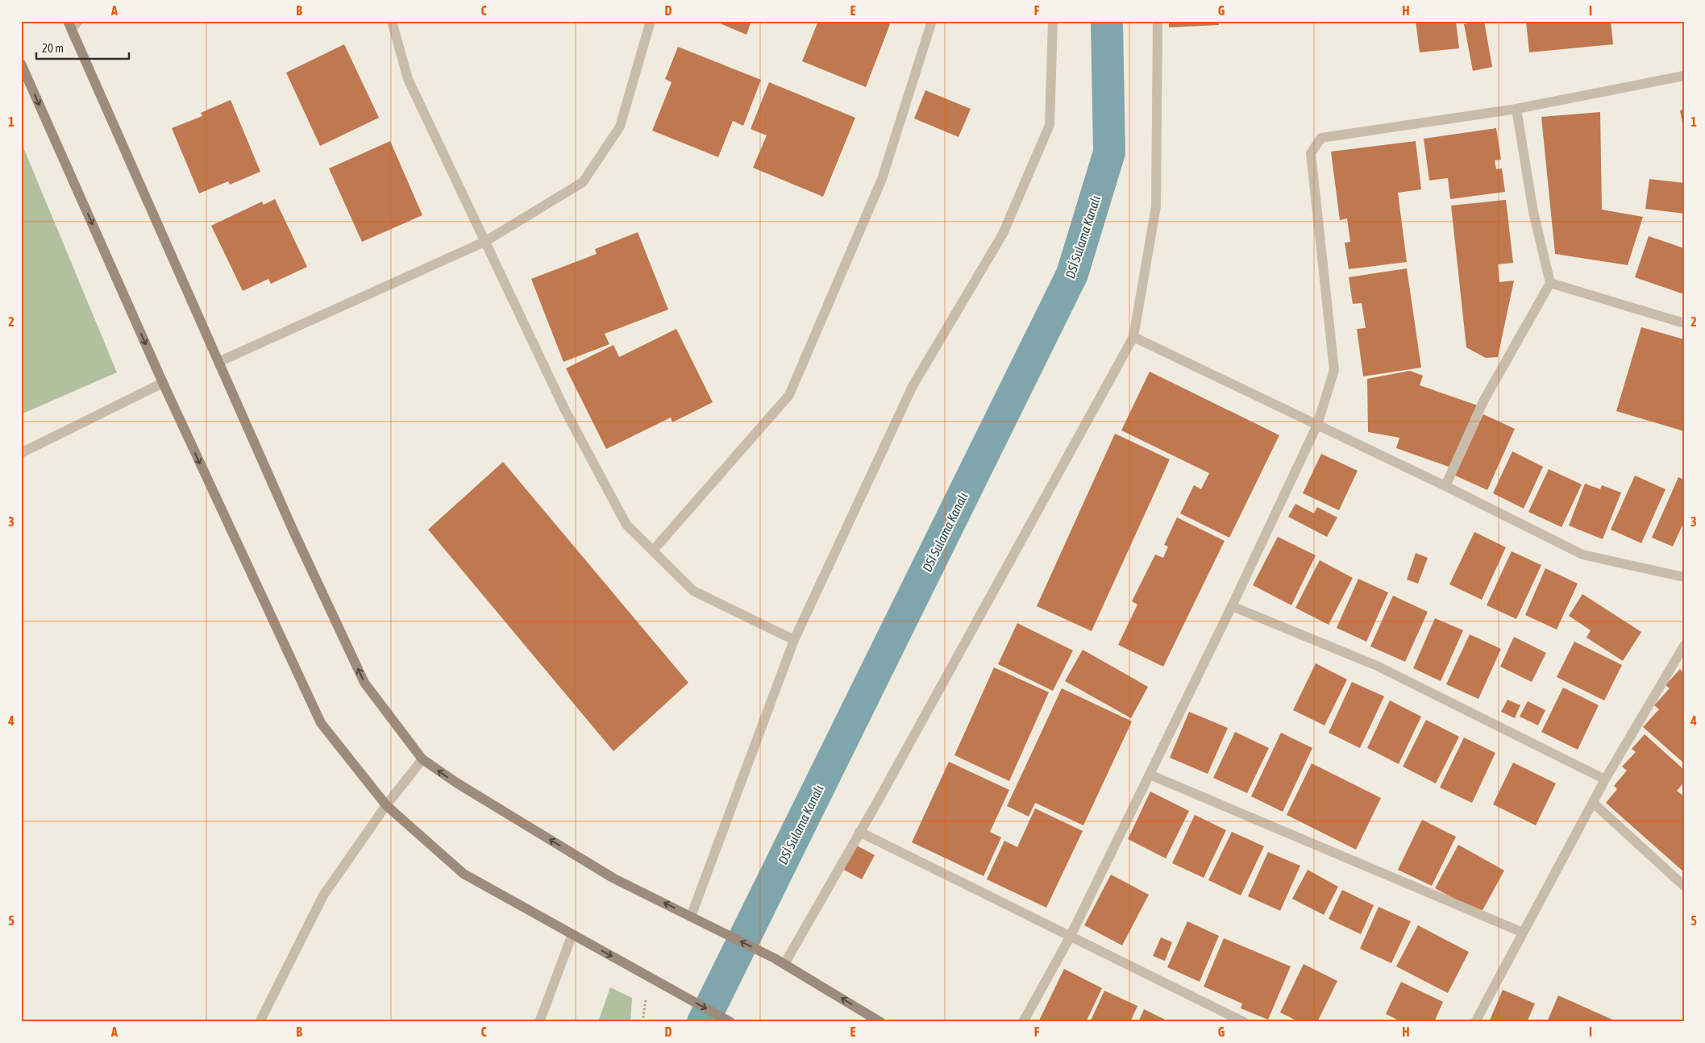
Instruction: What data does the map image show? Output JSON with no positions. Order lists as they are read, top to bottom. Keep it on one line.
{"water":["DSİ Sulama Kanalı"],"scale_bar":"20 m","grid":{"columns":["A","B","C","D","E","F","G","H","I"],"rows":["1","2","3","4","5"]}}
